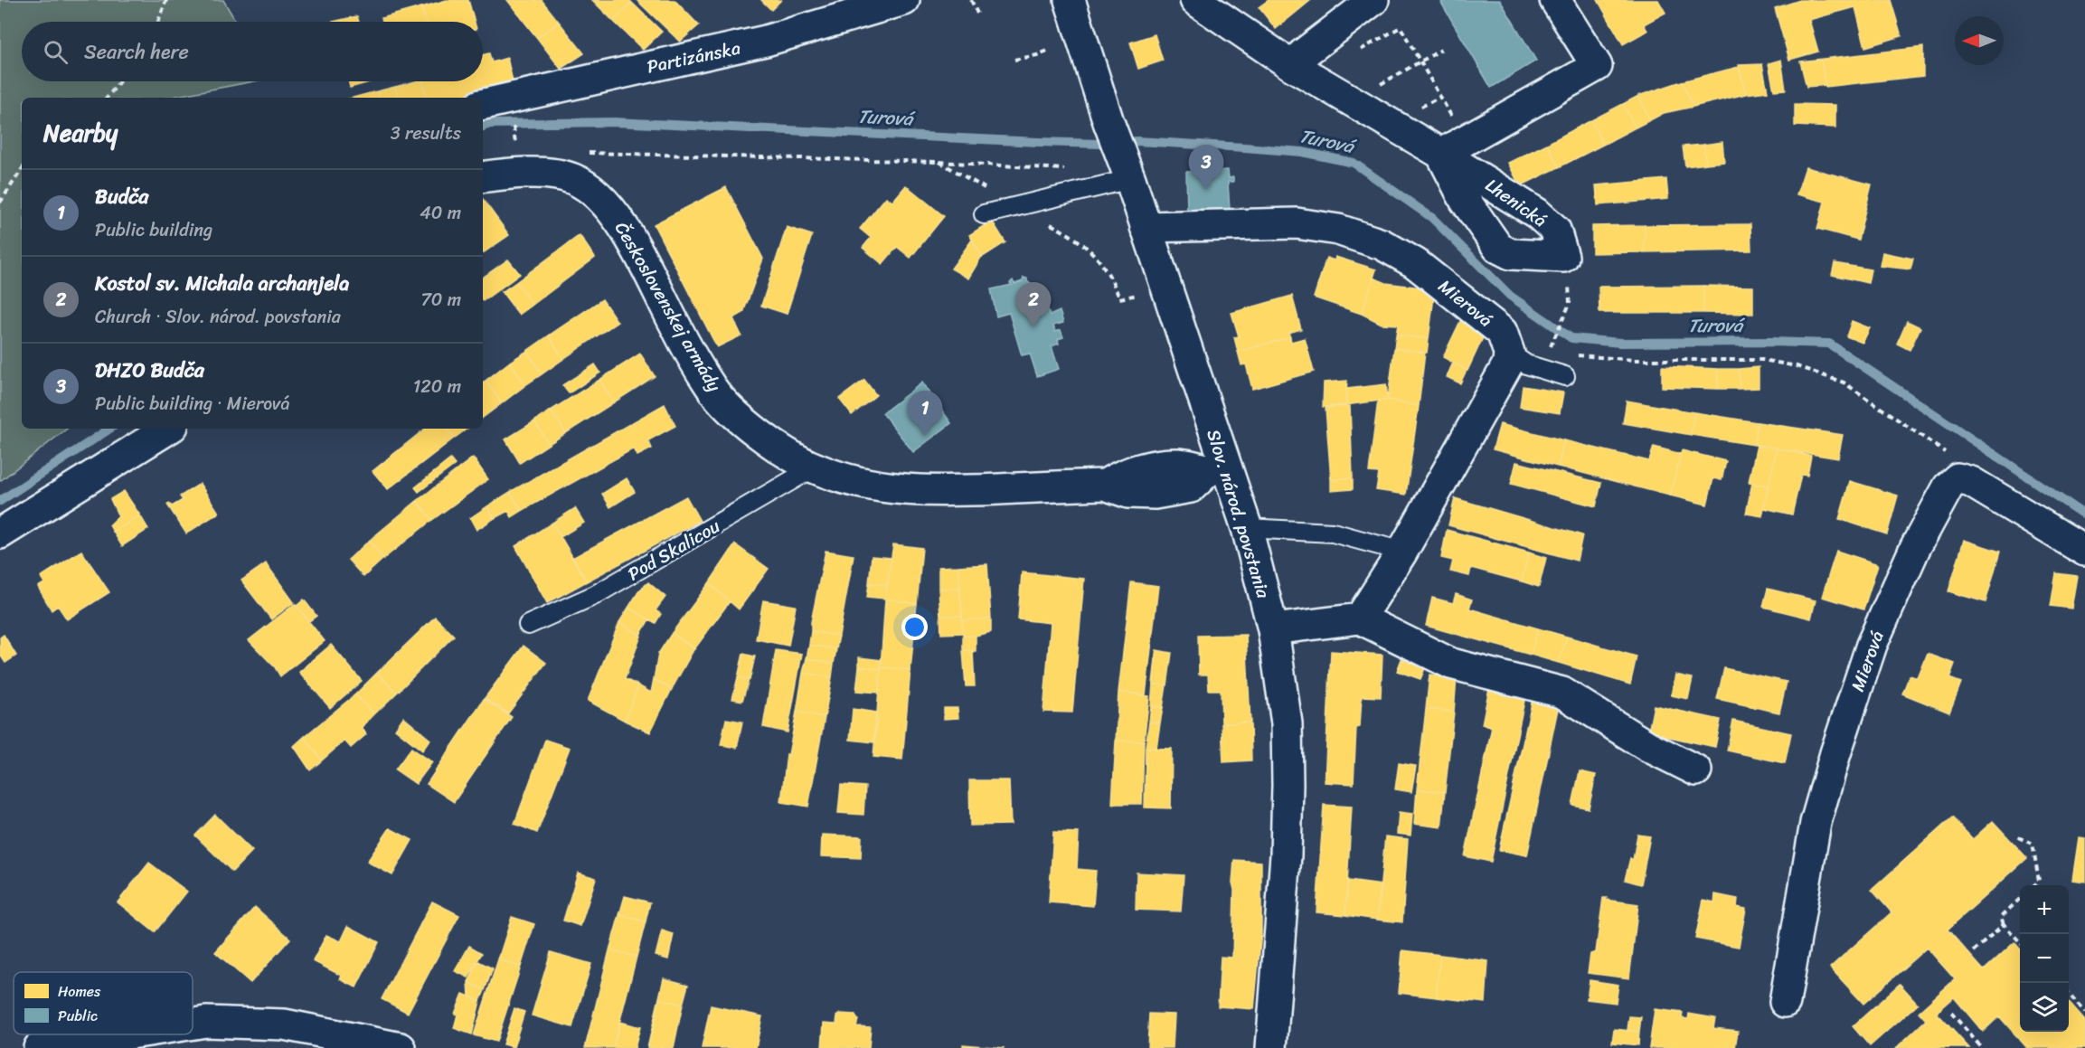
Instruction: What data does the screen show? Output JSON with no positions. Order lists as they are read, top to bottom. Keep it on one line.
{"streets":{"street":["Partizánska","Mierová","Československej armády","Slov. národ. povstania"],"lane":["Pod Skalicou"]},"crossings":[["Mierová","Slov. národ. povstania"],["Československej armády","Slov. národ. povstania"],["Československej armády","Pod Skalicou"]],"water":["Turová"],"legend":["Homes","Public"],"north":"left","page":{"search":"Search here","heading":["Nearby","3 results"],"pins":["3","2","1"],"list":[{"mark":"1","name":"Budča","note":"Public building","value":"40 m"},{"mark":"2","name":"Kostol sv. Michala archanjela","note":"Church · Slov. národ. povstania","value":"70 m"},{"mark":"3","name":"DHZO Budča","note":"Public building · Mierová","value":"120 m"}],"map_buttons":["+","−"]}}
